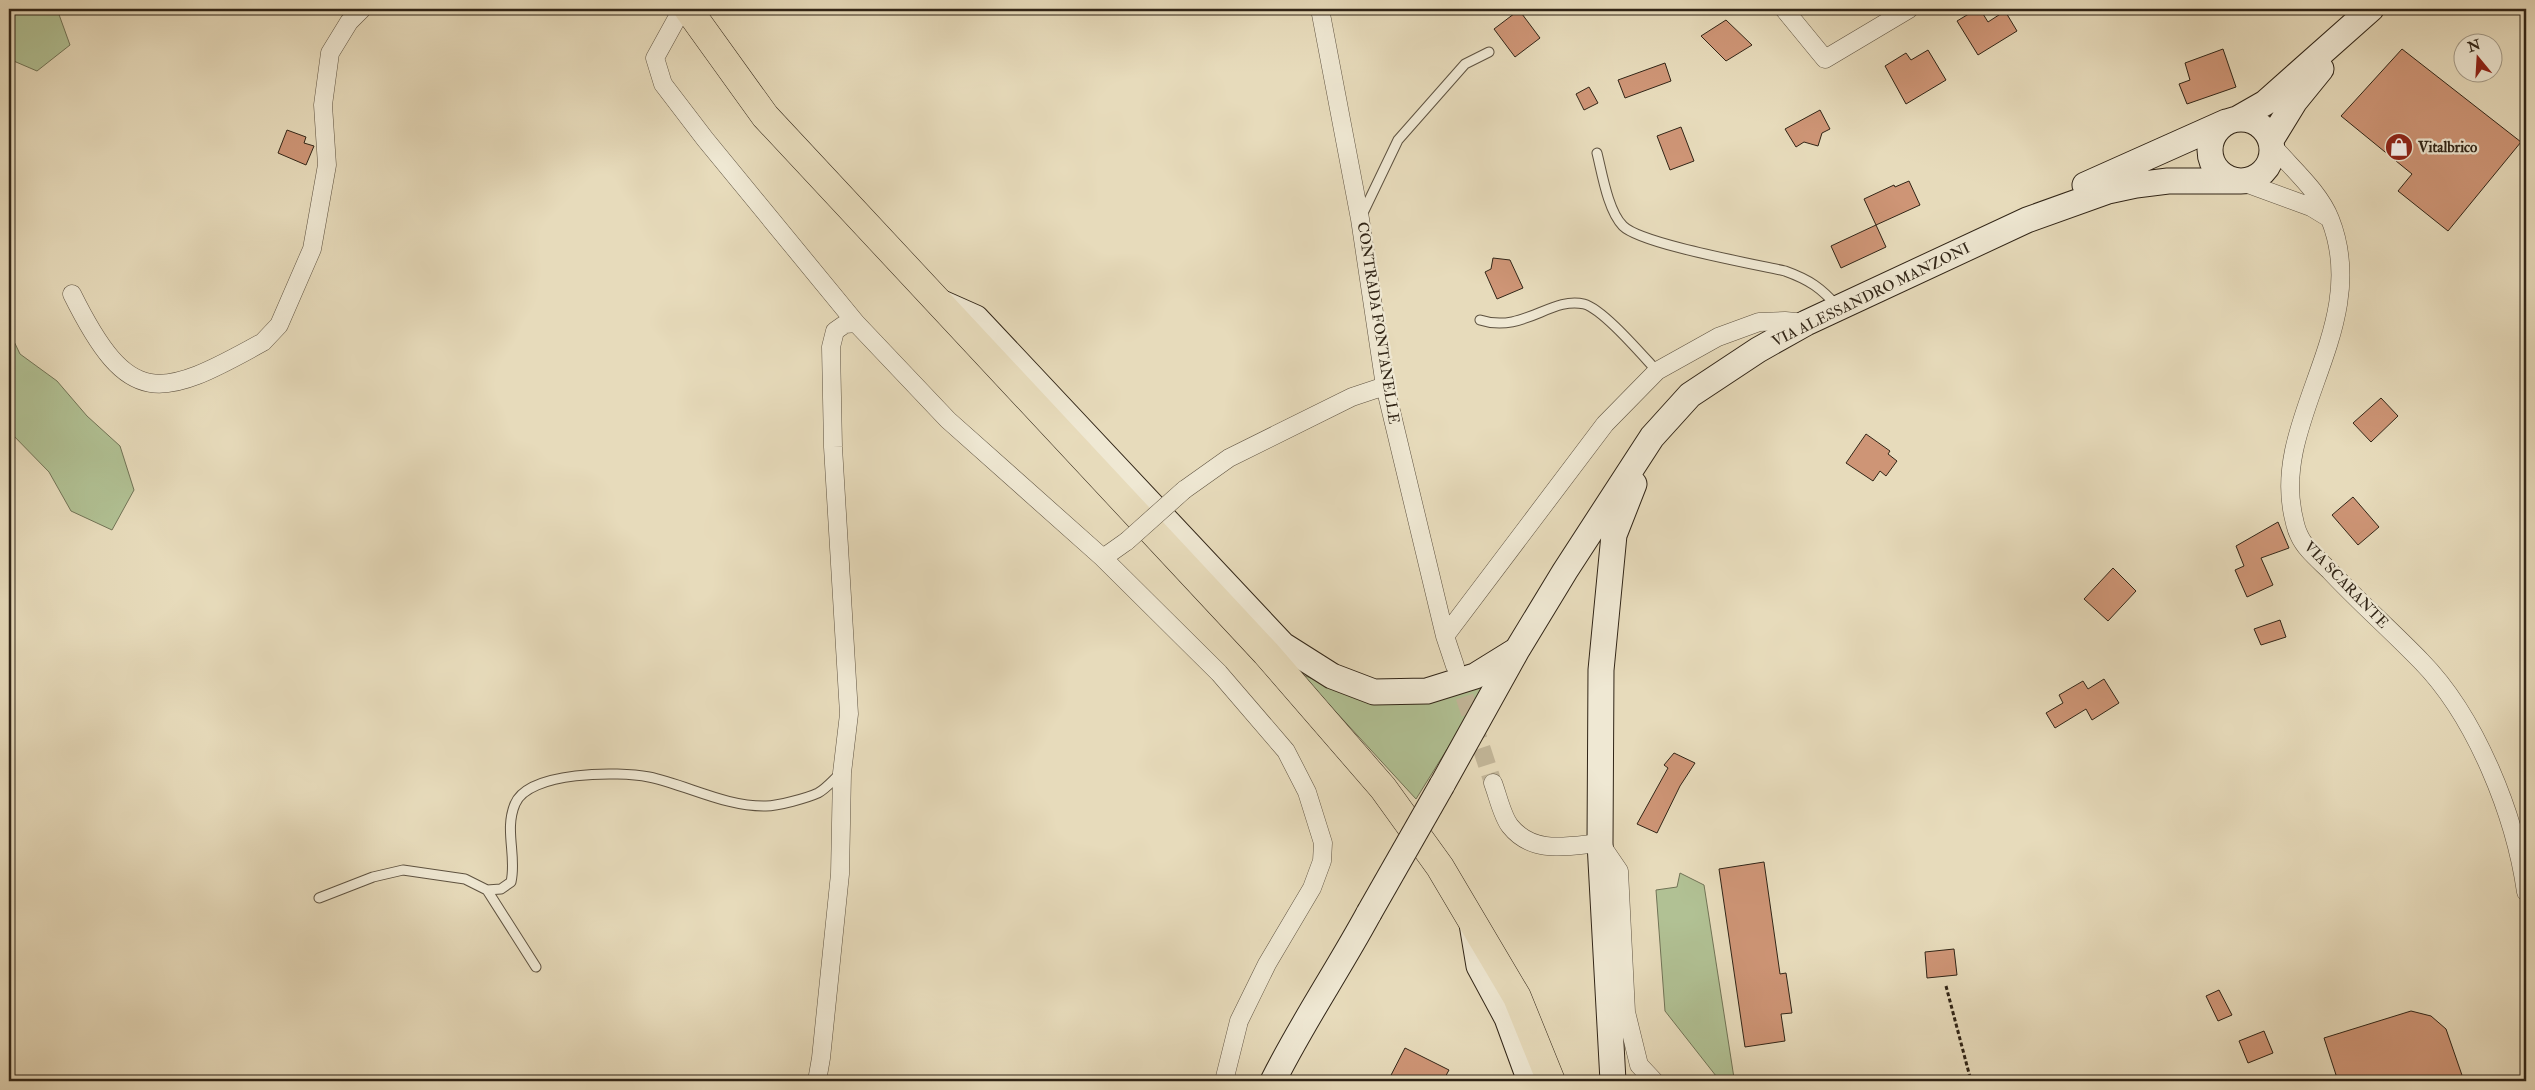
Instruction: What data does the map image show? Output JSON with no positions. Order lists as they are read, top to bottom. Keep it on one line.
{"streets":{"main road":["VIA ALESSANDRO MANZONI"],"street":["CONTRADA FONTANELLE","VIA SCARANTE"]},"crossings":[["VIA ALESSANDRO MANZONI","VIA SCARANTE"]],"places":{"shop":["Vitalbrico"]},"north":"top"}
